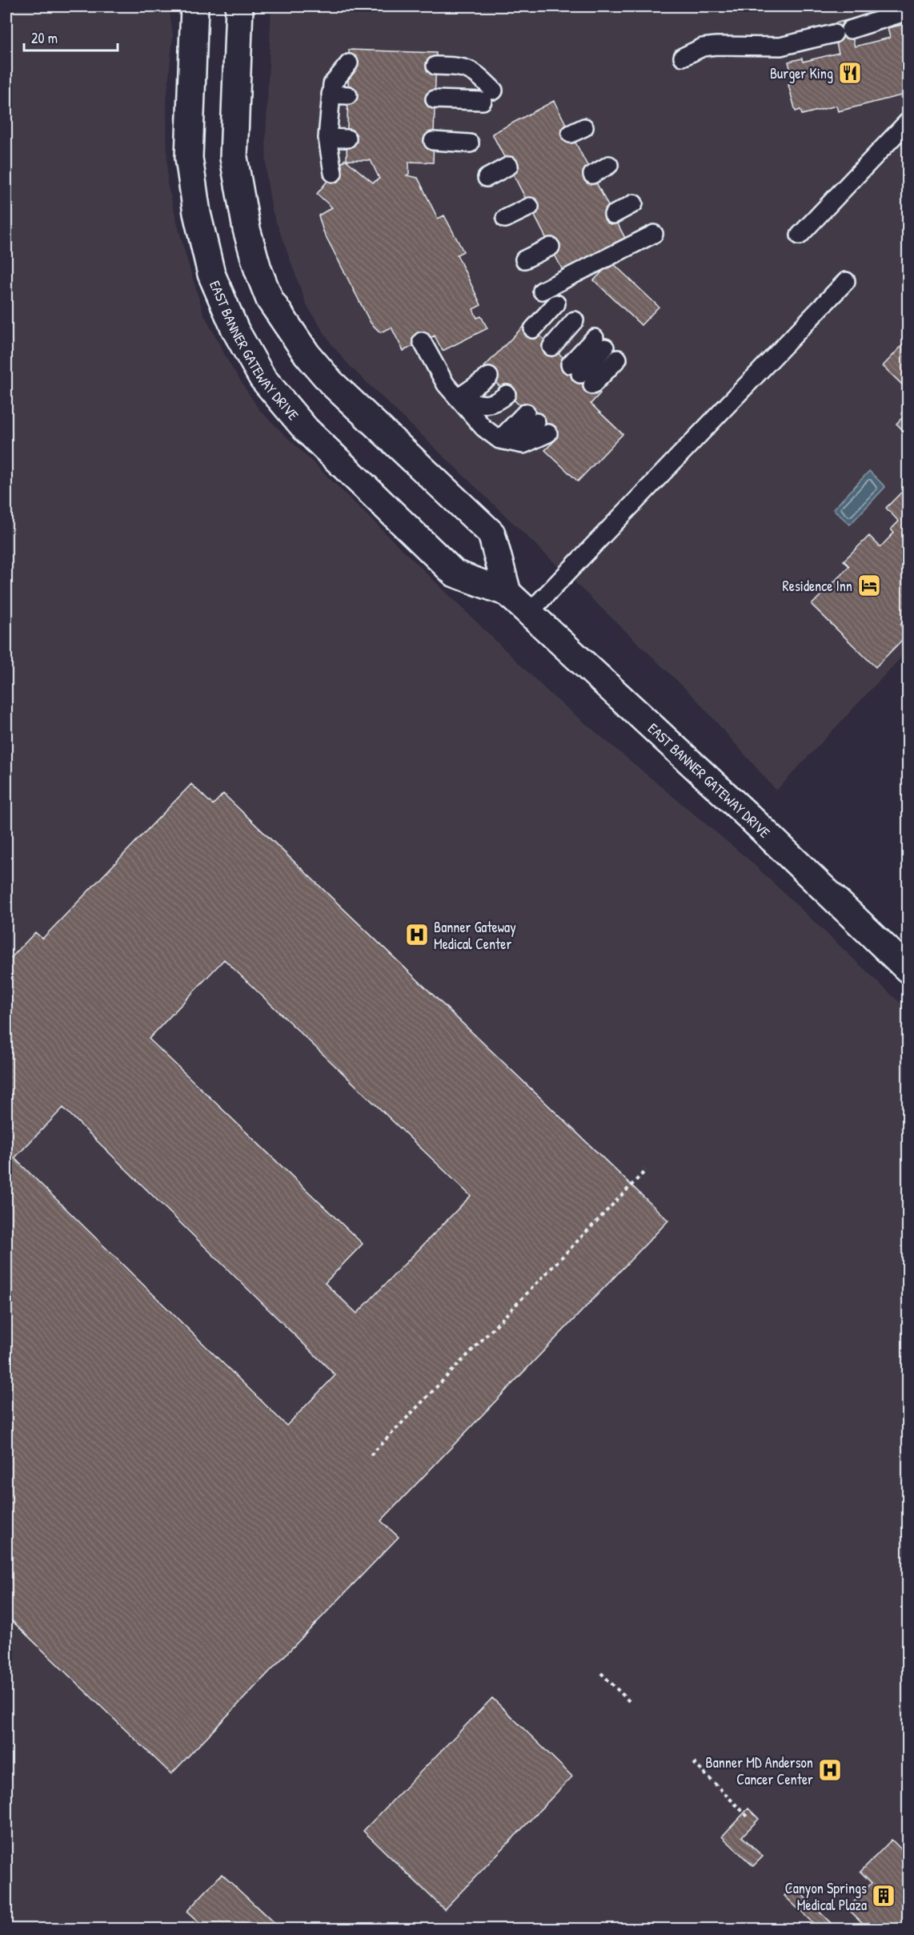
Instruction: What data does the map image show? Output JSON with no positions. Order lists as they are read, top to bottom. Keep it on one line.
{"streets":{"street":["EAST BANNER GATEWAY DRIVE"]},"places":{"restaurant":["Burger King"],"hotel":["Residence Inn"],"hospital":["Banner Gateway Medical Center","Banner MD Anderson Cancer Center"],"building":["Canyon Springs Medical Plaza"]},"scale_bar":"20 m"}
